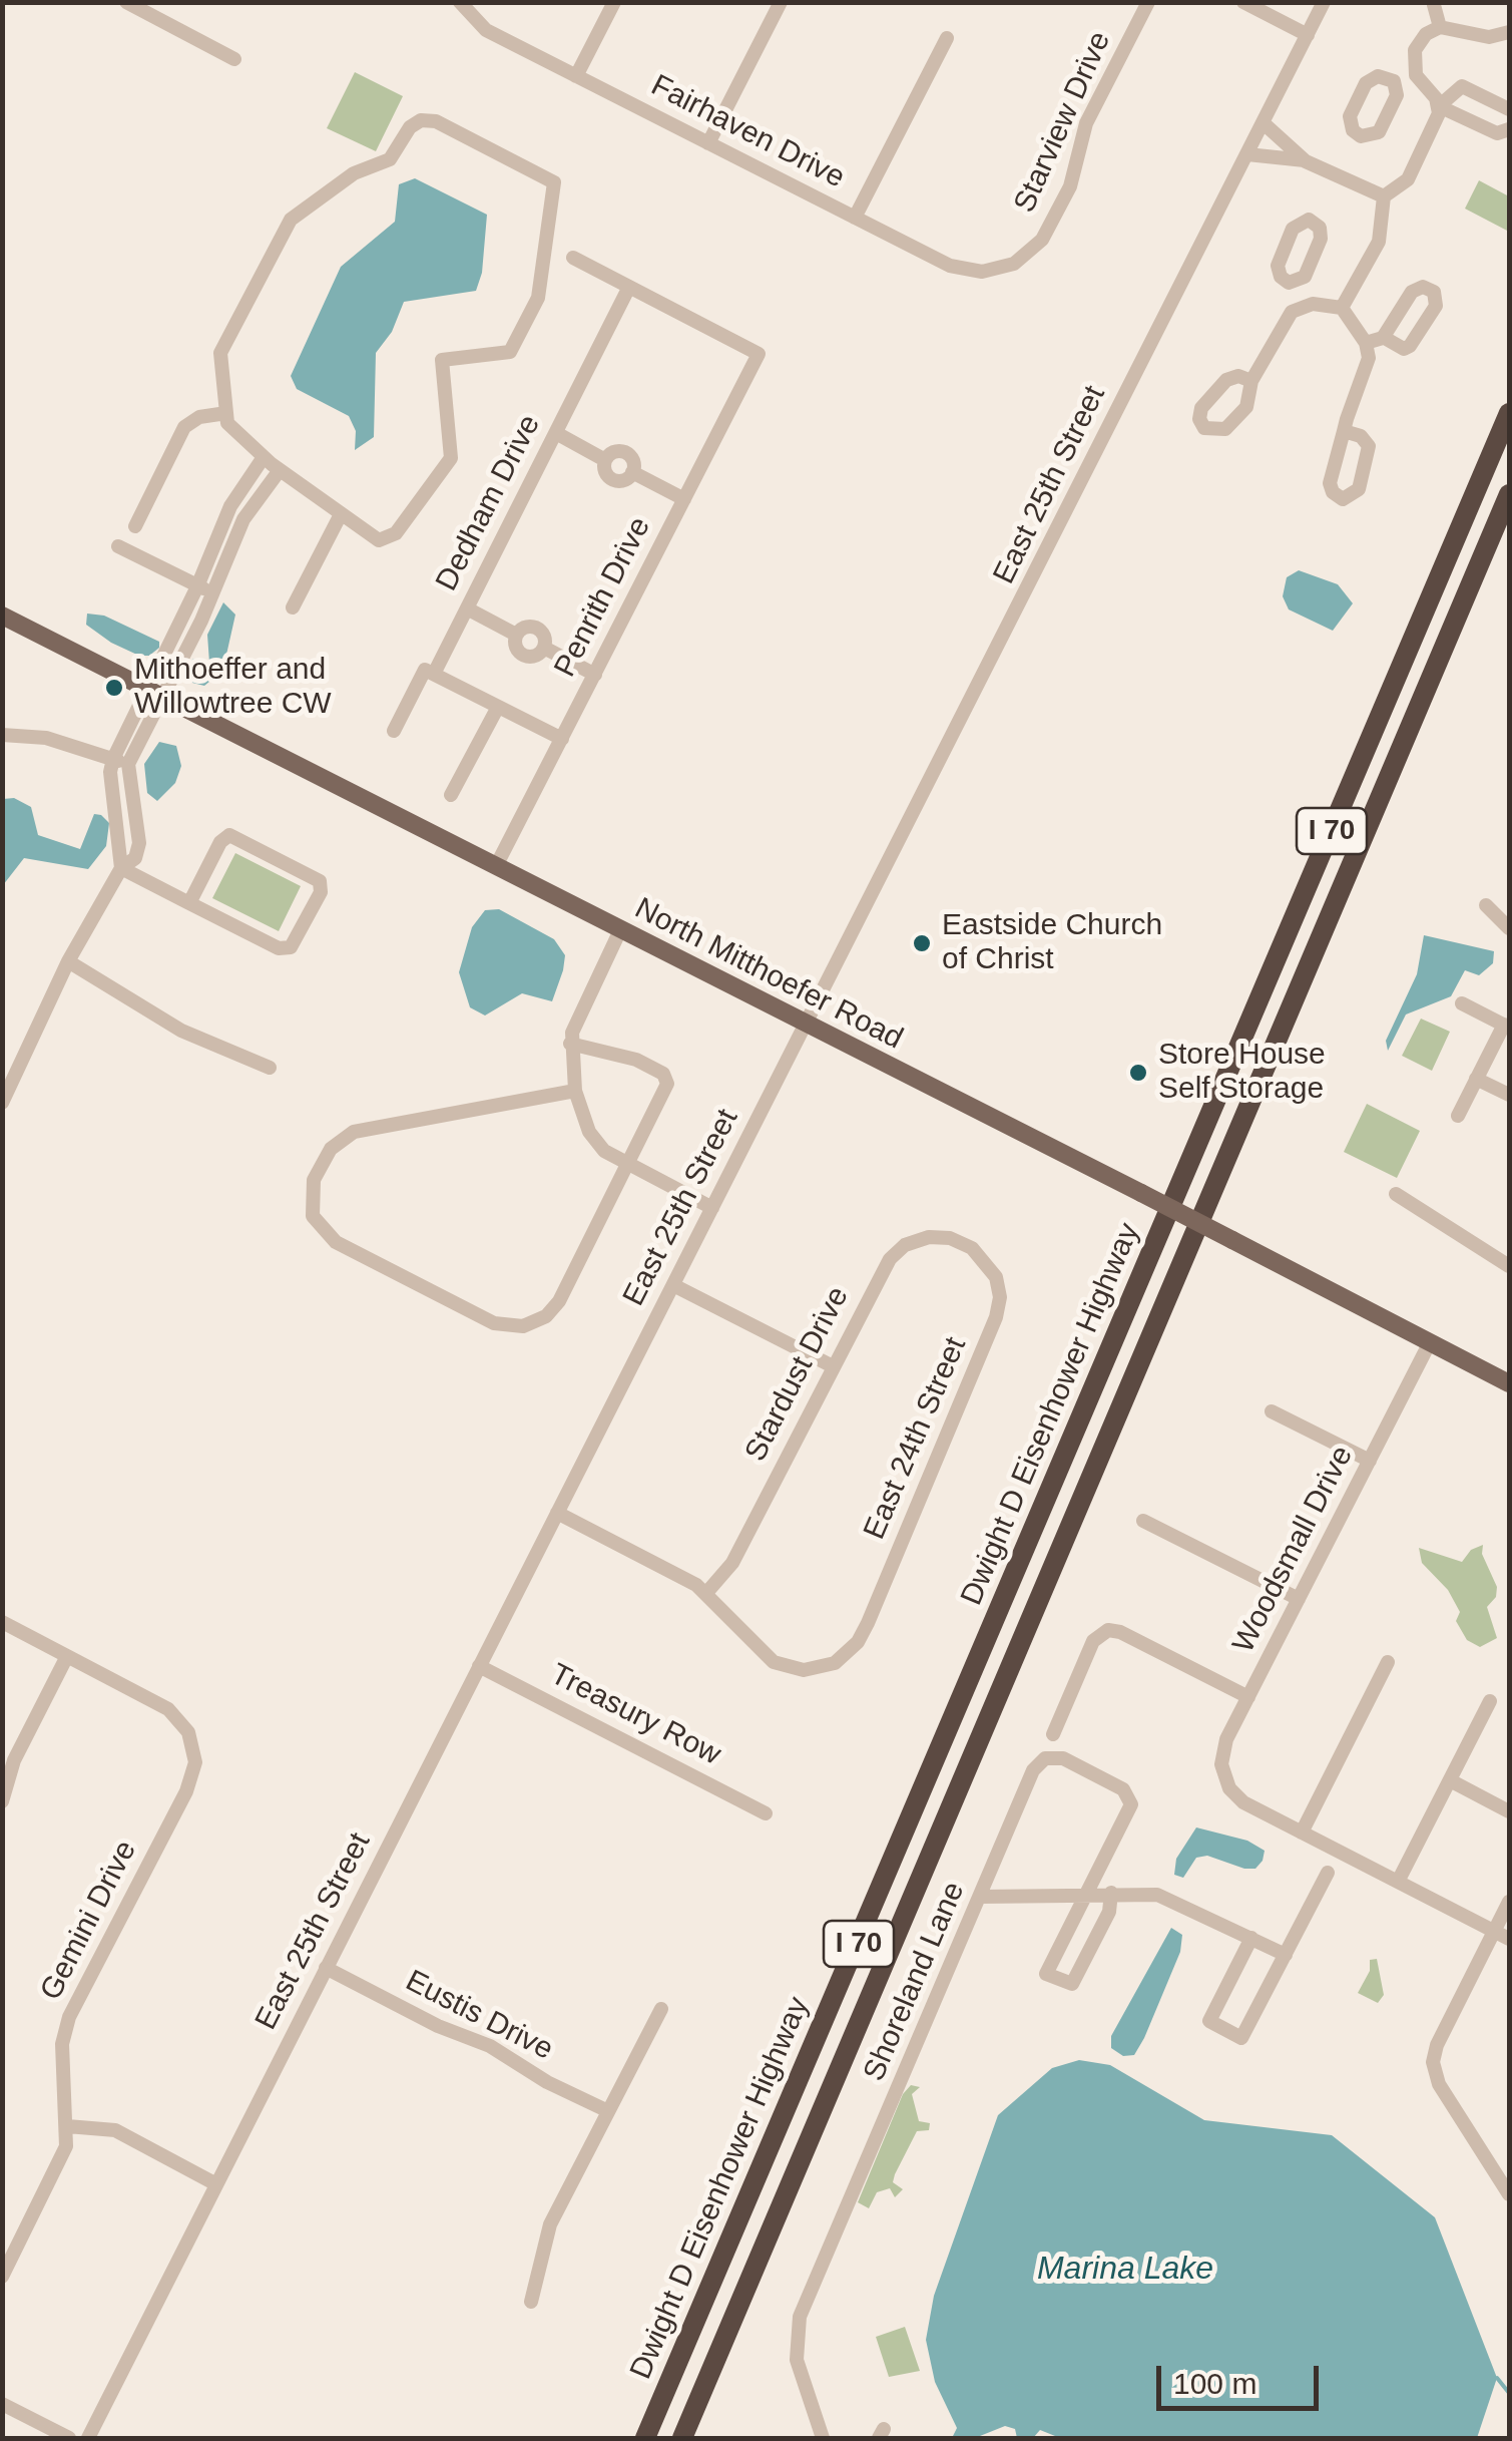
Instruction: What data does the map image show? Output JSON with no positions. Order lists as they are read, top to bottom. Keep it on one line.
{"streets":{"highway":["I 70","Dwight D Eisenhower Highway"],"main road":["North Mitthoefer Road"],"street":["Starview Drive","Fairhaven Drive","East 25th Street","Dedham Drive","Penrith Drive","Stardust Drive","East 24th Street","Woodsmall Drive","Treasury Row","Gemini Drive","Shoreland Lane","Eustis Drive"]},"crossings":[["Starview Drive","Fairhaven Drive"],["East 25th Street","North Mitthoefer Road"],["East 25th Street","Treasury Row"],["East 25th Street","Eustis Drive"],["Dedham Drive","Penrith Drive"],["Penrith Drive","North Mitthoefer Road"],["North Mitthoefer Road","Woodsmall Drive"],["Stardust Drive","East 24th Street"]],"water":["Marina Lake"],"places":["Mithoeffer and Willowtree CW","Eastside Church of Christ","Store House Self Storage"],"scale_bar":"100 m"}
